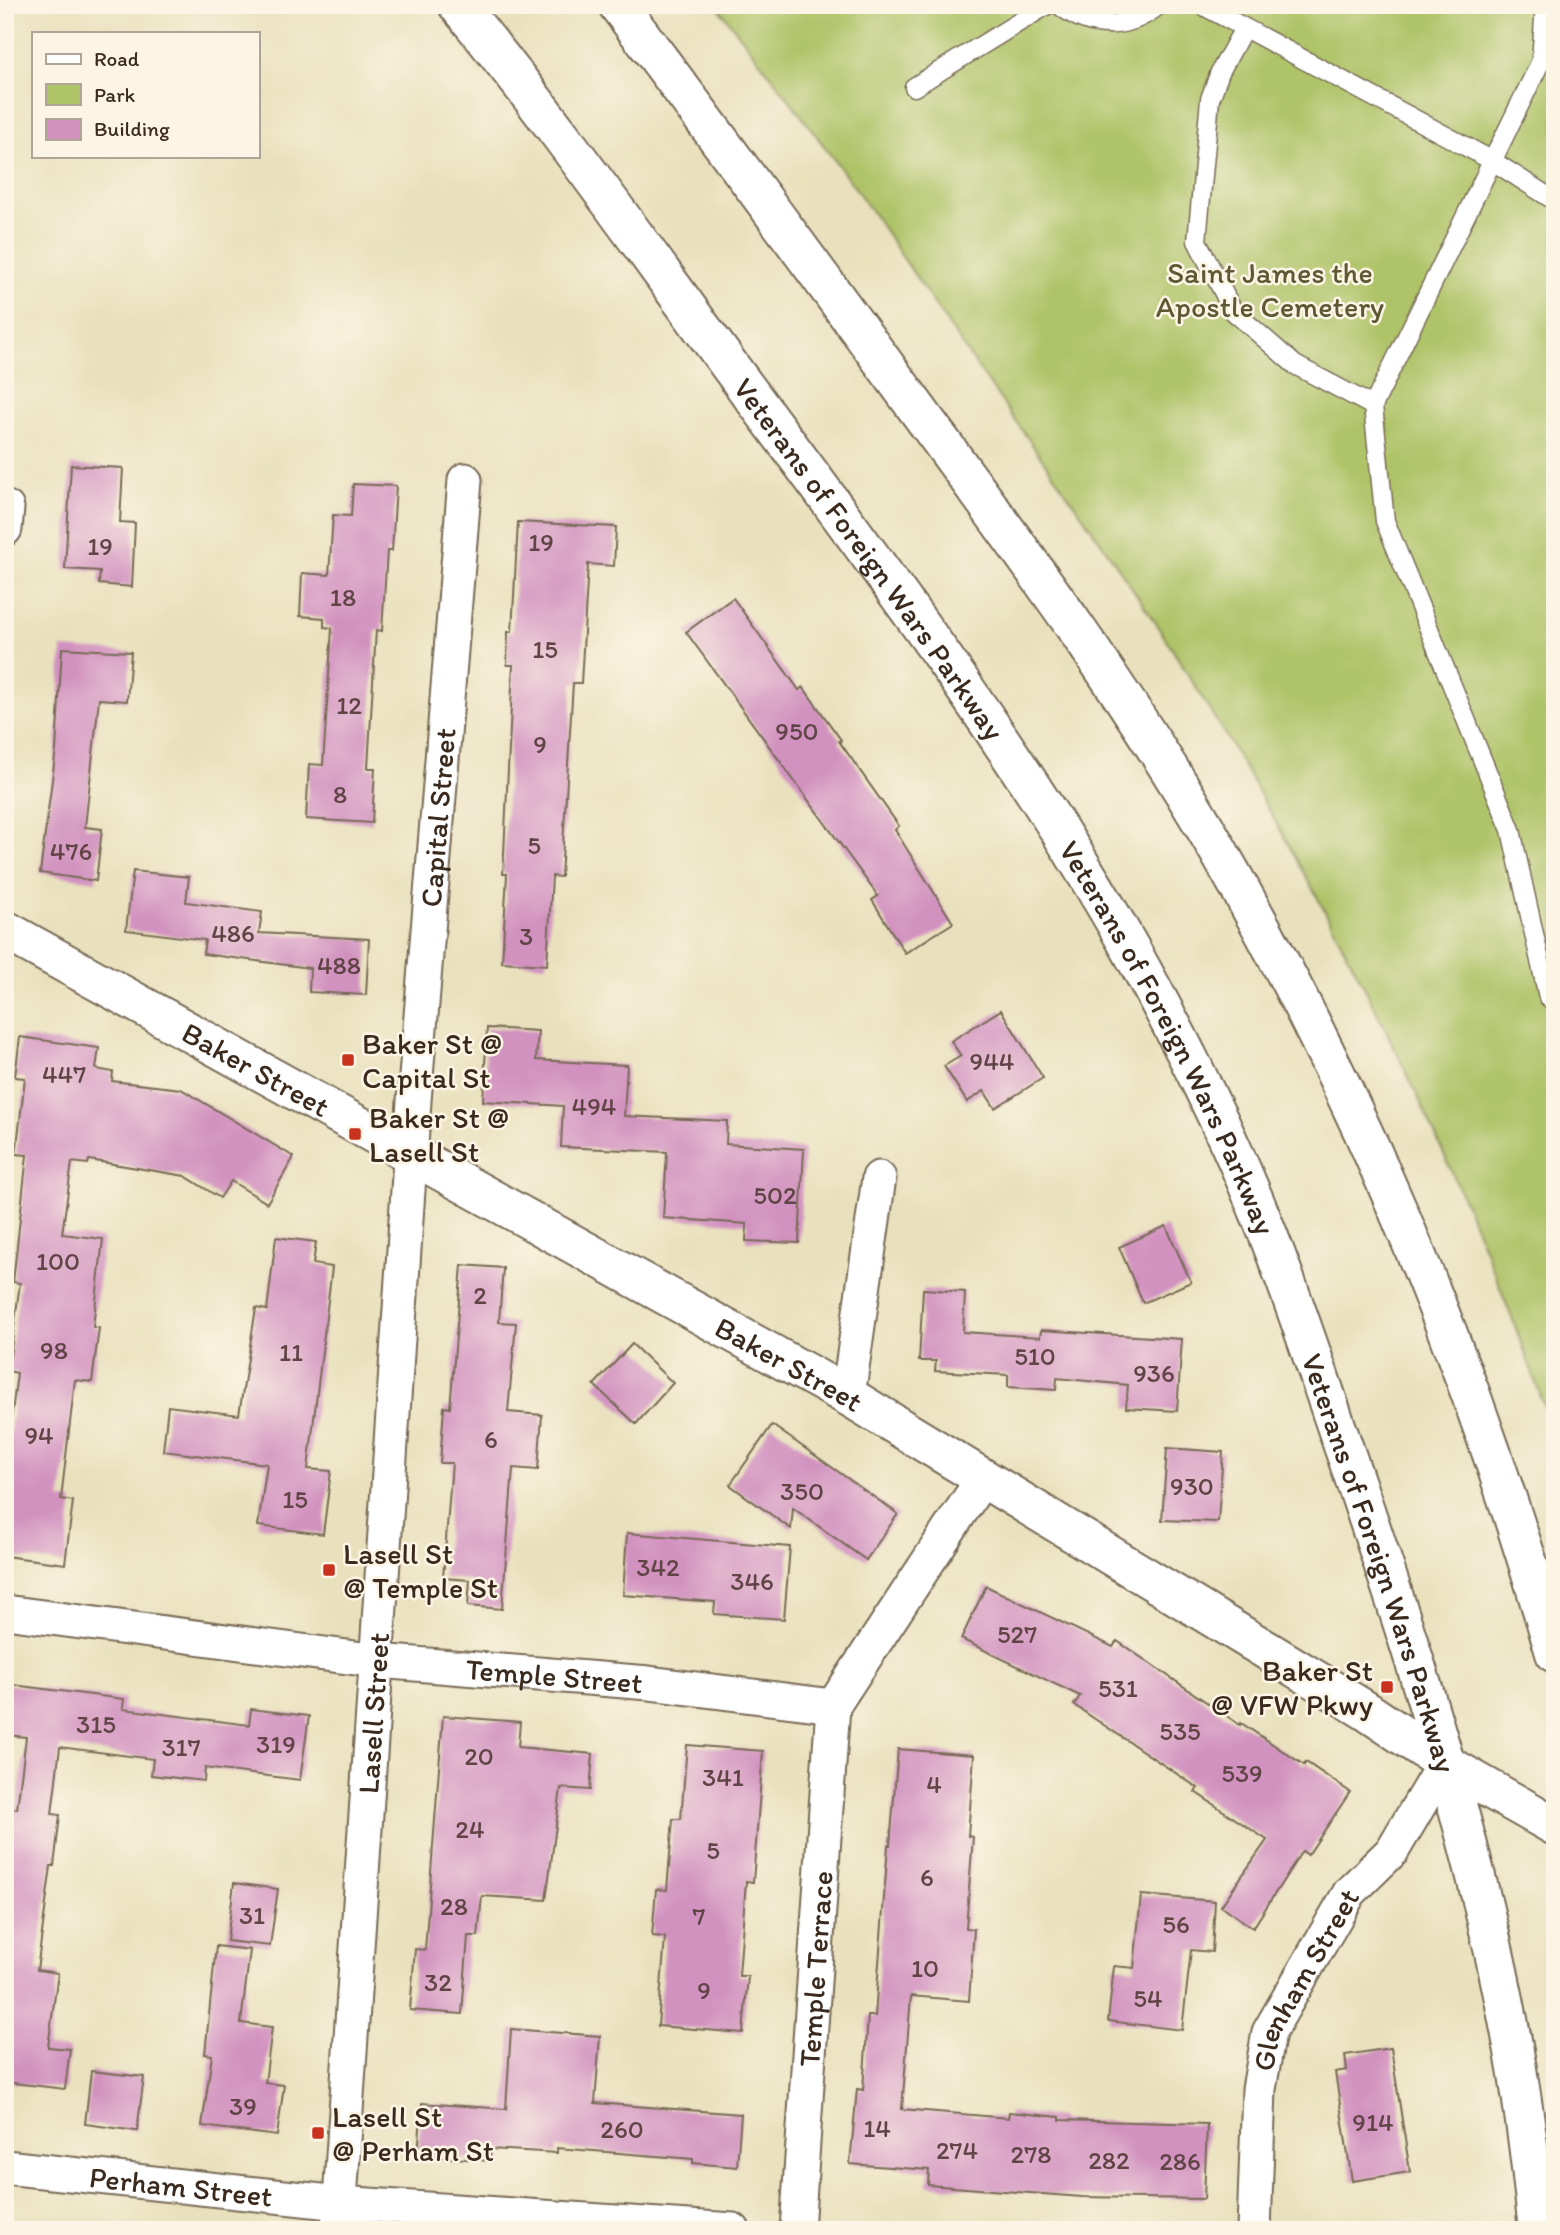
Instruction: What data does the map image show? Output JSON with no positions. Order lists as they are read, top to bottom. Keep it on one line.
{"streets":{"main road":["Veterans of Foreign Wars Parkway","Baker Street"],"street":["Capital Street","Temple Street","Lasell Street","Temple Terrace","Glenham Street","Perham Street"]},"crossings":[["Veterans of Foreign Wars Parkway","Baker Street"],["Veterans of Foreign Wars Parkway","Glenham Street"],["Capital Street","Baker Street"],["Capital Street","Lasell Street"],["Baker Street","Lasell Street"],["Baker Street","Glenham Street"],["Temple Street","Lasell Street"],["Temple Street","Temple Terrace"],["Lasell Street","Perham Street"]],"parks":["Saint James the Apostle Cemetery"],"places":{"transit":["Baker St @ Capital St","Baker St @ Lasell St","Lasell St @ Temple St","Baker St @ VFW Pkwy","Lasell St @ Perham St"]},"house_numbers":["19","19","18","15","12","950","9","8","5","476","486","3","488","944","447","494","502","100","2","98","11","510","936","94","6","930","350","15","342","346","527","531","315","535","319","317","20","539","341","4","24","5","6","28","31","7","56","10","32","9","54","39","914","14","260","274","278","282","286"],"legend":["Road","Park","Building"]}
